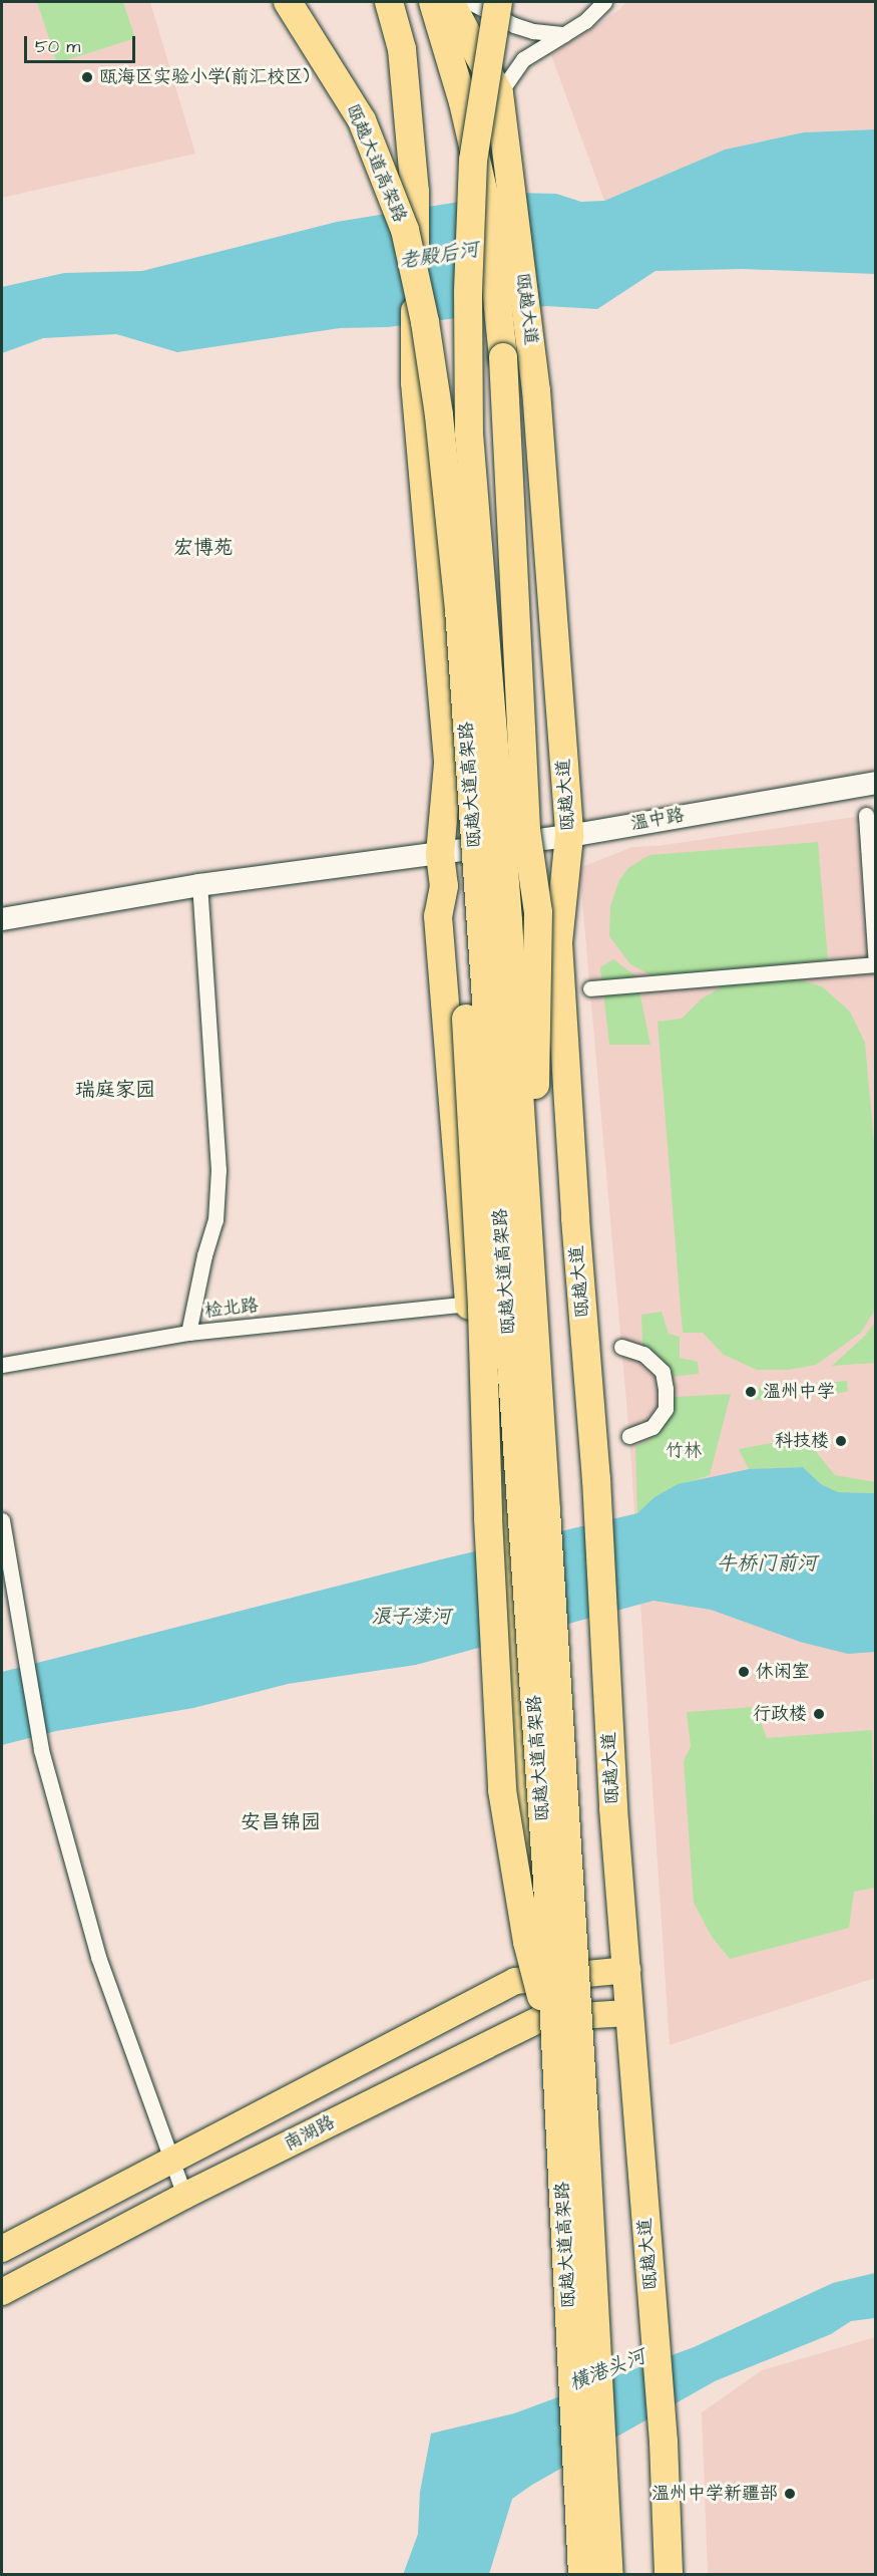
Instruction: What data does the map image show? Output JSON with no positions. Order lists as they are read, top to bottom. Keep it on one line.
{"streets":{"highway":["瓯越大道高架路","瓯越大道"],"main road":["南湖路"],"street":["温中路","检北路"]},"crossings":[["瓯越大道","温中路"],["瓯越大道","南湖路"]],"districts":["宏博苑","瑞庭家园","安昌锦园"],"water":["老殿后河","牛桥门前河","浪子渎河","横港头河"],"parks":["竹林"],"places":["瓯海区实验小学(前汇校区)","温州中学","科技楼","休闲室","行政楼","温州中学新疆部"],"scale_bar":"50 m"}
